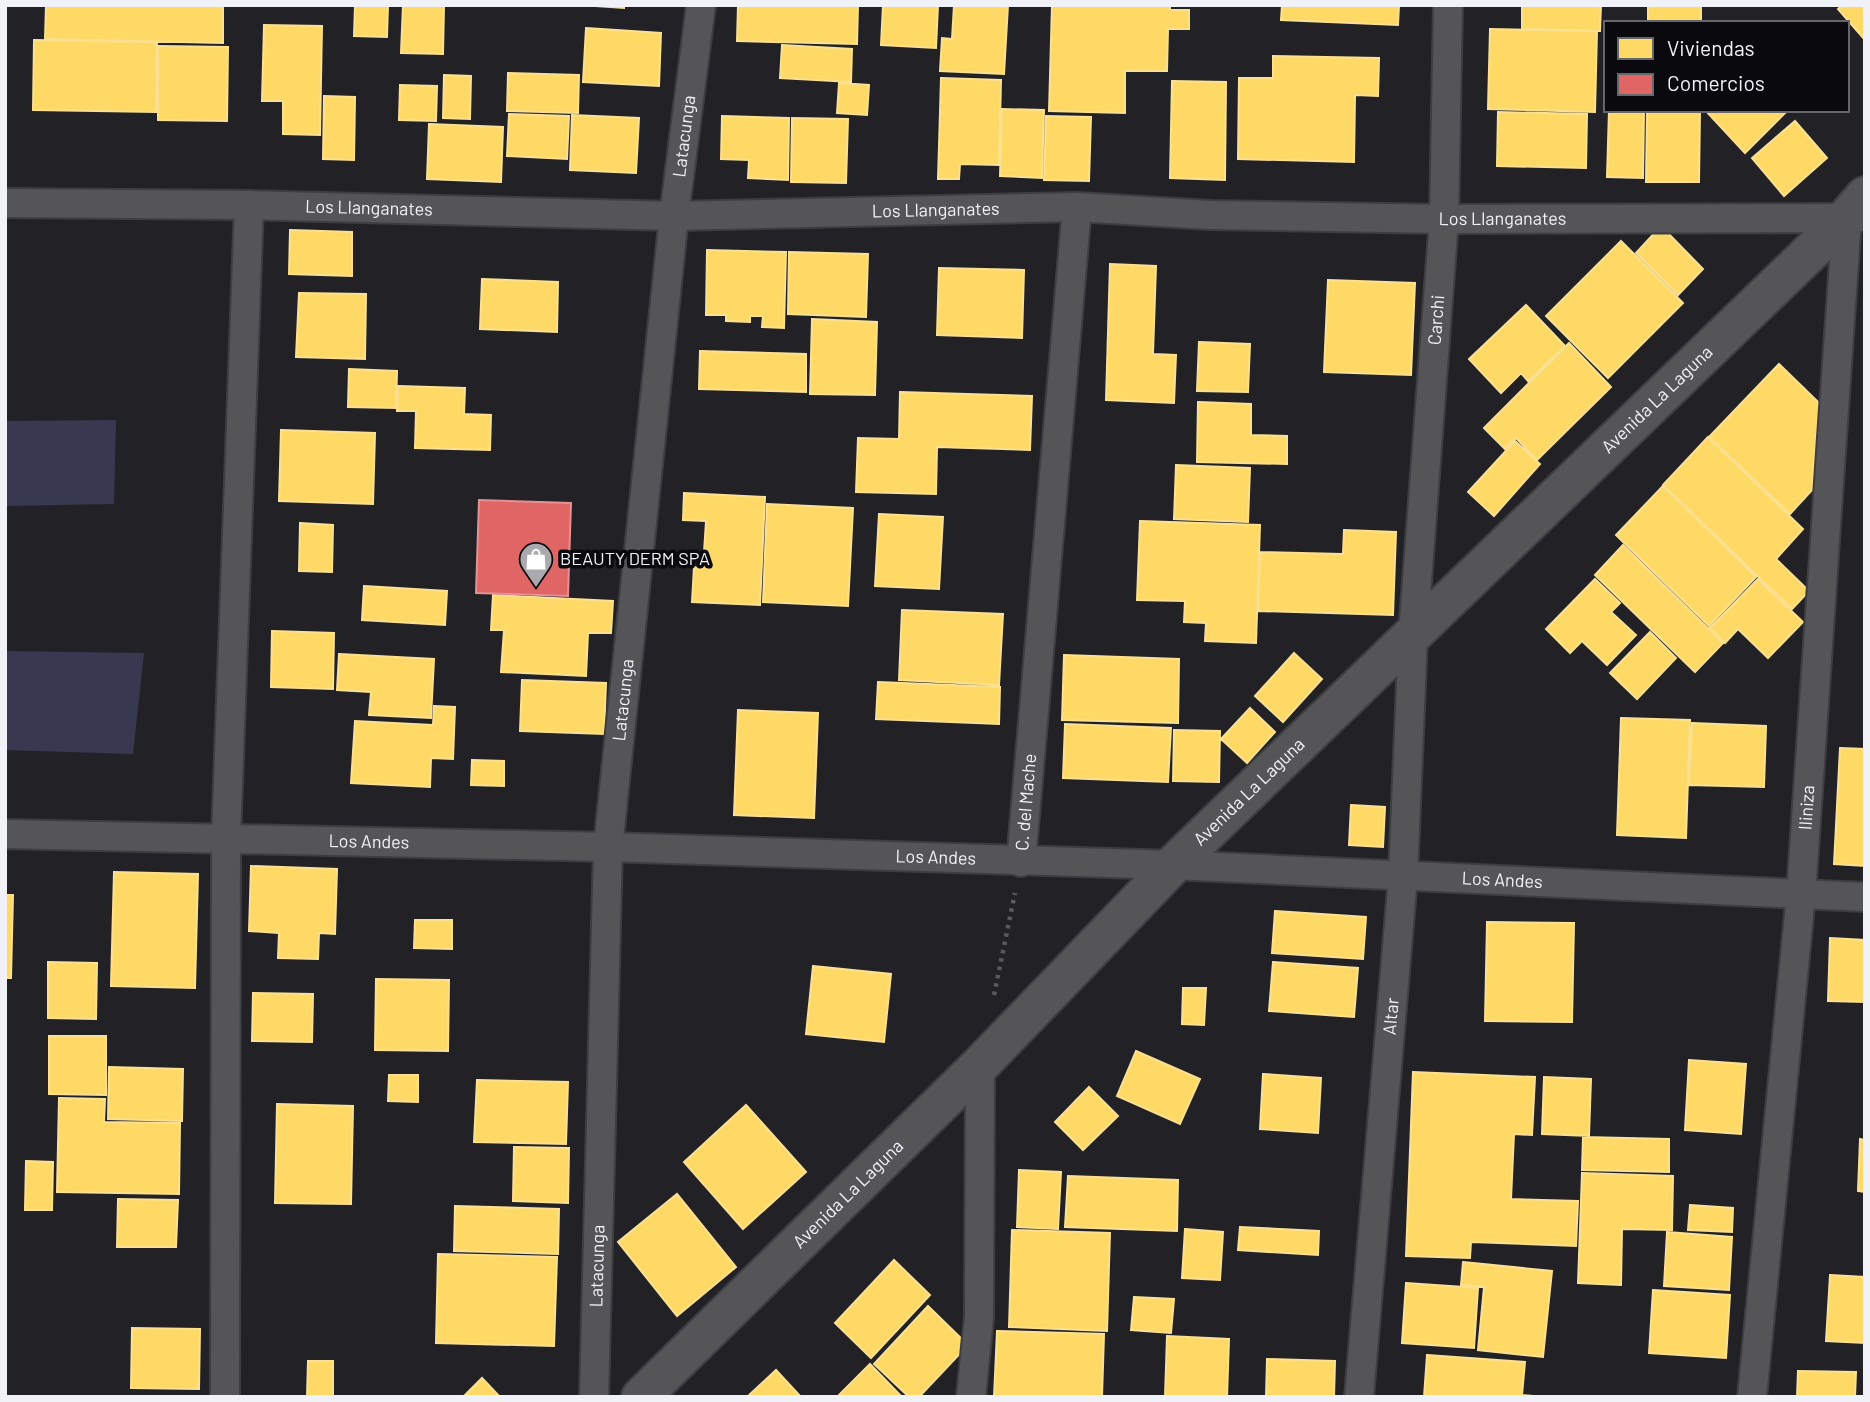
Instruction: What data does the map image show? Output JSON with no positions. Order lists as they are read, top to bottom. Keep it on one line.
{"streets":{"street":["Latacunga","Los Llanganates","Carchi","Avenida La Laguna","C. del Mache","Iliniza","Los Andes","Altar"]},"crossings":[["Latacunga","Los Llanganates"],["Latacunga","Los Andes"],["Los Llanganates","Carchi"],["Los Llanganates","Avenida La Laguna"],["Los Llanganates","C. del Mache"],["Los Llanganates","Iliniza"],["Carchi","Avenida La Laguna"],["Carchi","Altar"],["Avenida La Laguna","Iliniza"],["Avenida La Laguna","Los Andes"],["Avenida La Laguna","Altar"],["C. del Mache","Los Andes"],["Iliniza","Los Andes"],["Los Andes","Altar"]],"places":{"shop":["BEAUTY DERM SPA"]},"legend":["Viviendas","Comercios"]}
